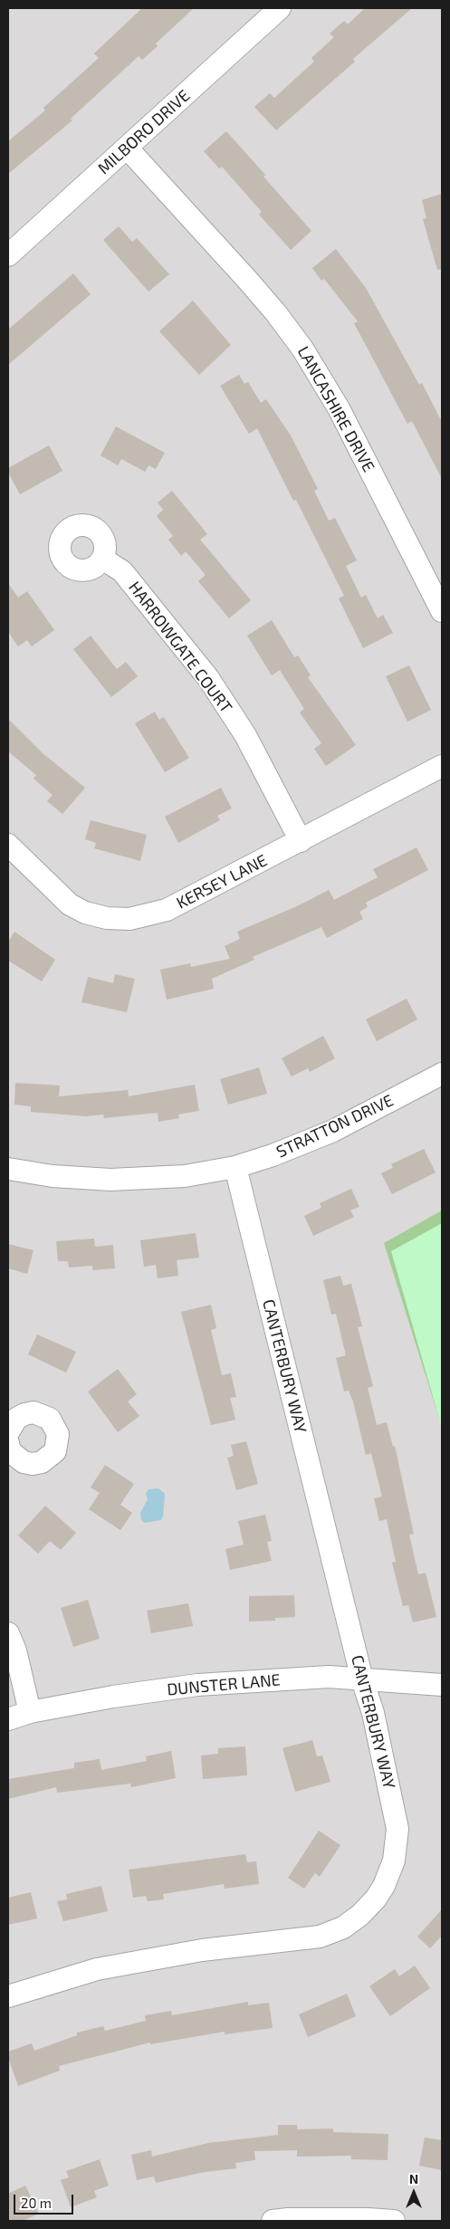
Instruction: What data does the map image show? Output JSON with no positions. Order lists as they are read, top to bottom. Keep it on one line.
{"streets":{"street":["MILBORO DRIVE","LANCASHIRE DRIVE","HARROWGATE COURT","KERSEY LANE","STRATTON DRIVE","CANTERBURY WAY","DUNSTER LANE"]},"crossings":[["MILBORO DRIVE","LANCASHIRE DRIVE"],["HARROWGATE COURT","KERSEY LANE"],["STRATTON DRIVE","CANTERBURY WAY"],["CANTERBURY WAY","DUNSTER LANE"]],"scale_bar":"20 m","north":"top"}
